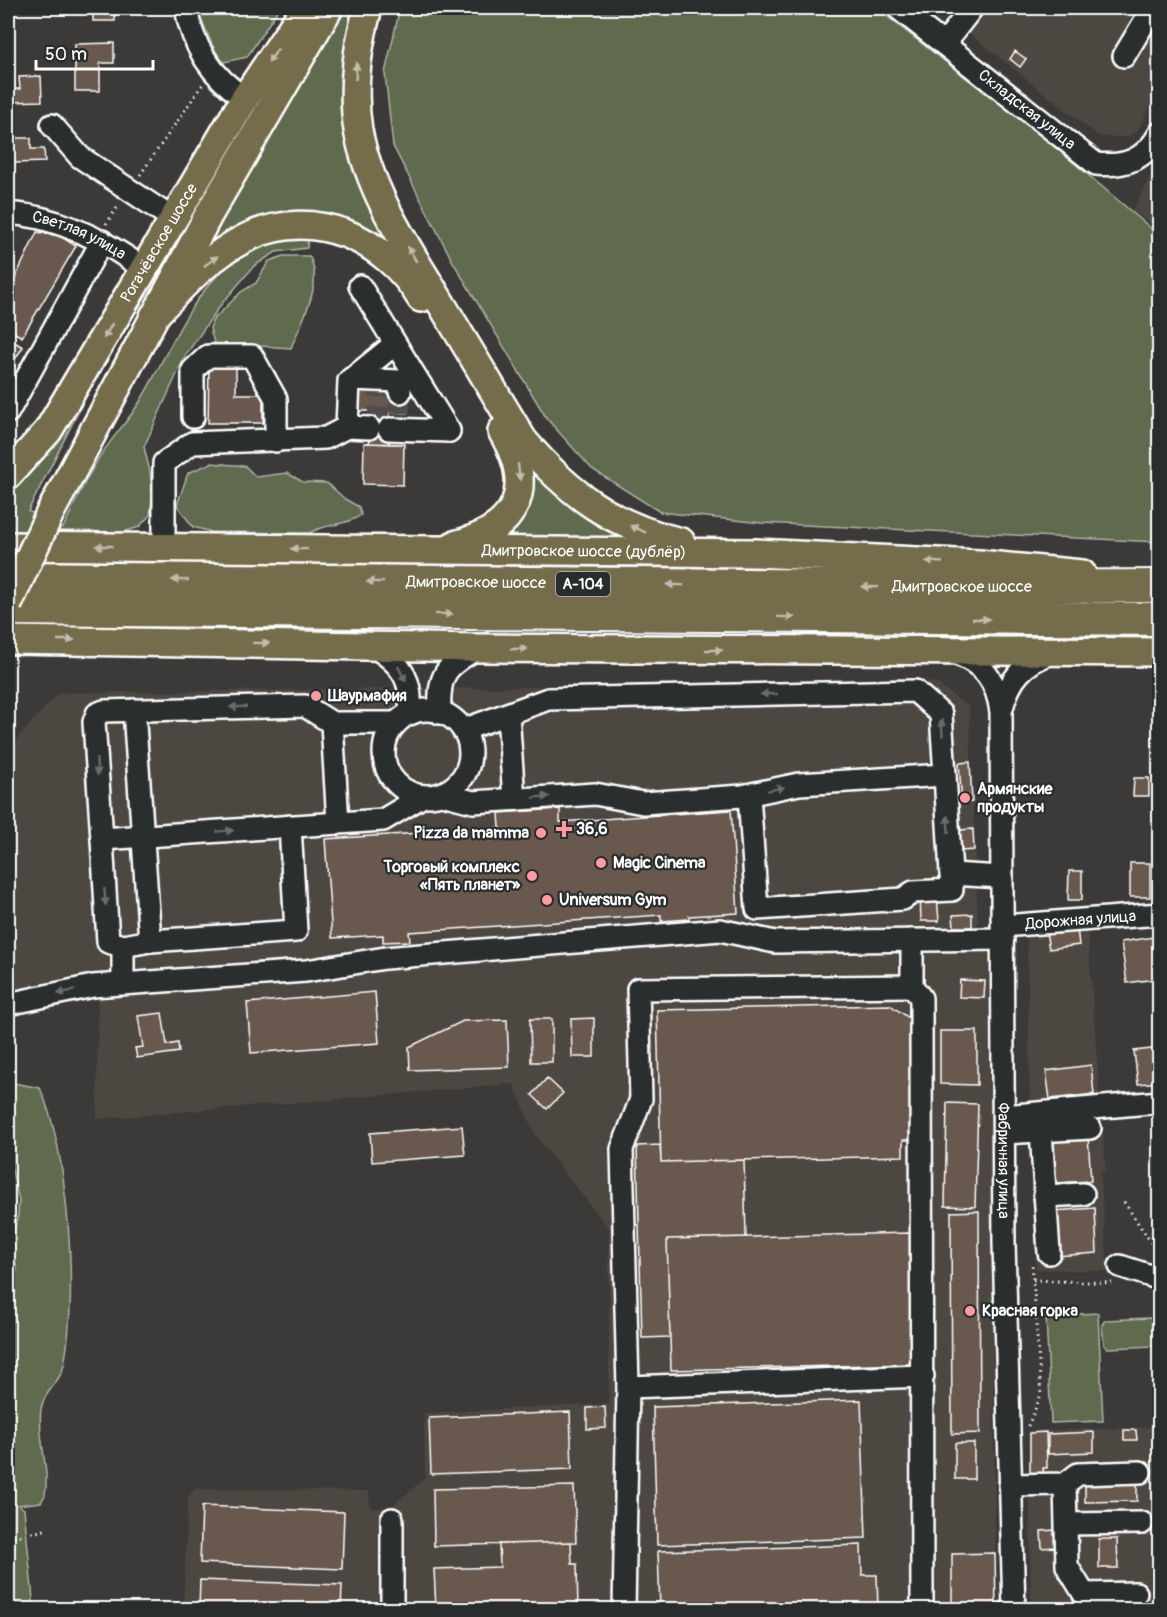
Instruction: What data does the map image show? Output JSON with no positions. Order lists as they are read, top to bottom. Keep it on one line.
{"streets":{"highway":["Дмитровское шоссе","А-104"],"main road":["Рогачёвское шоссе","Дмитровское шоссе (дублёр)"],"street":["Складская улица","Светлая улица","Дорожная улица","Фабричная улица"]},"crossings":[["Светлая улица","Рогачёвское шоссе"],["Дмитровское шоссе (дублёр)","Дмитровское шоссе"],["Дорожная улица","Фабричная улица"]],"places":{"other":["Шаурмафия","Армянские продукты","Pizza da mamma","Magic Cinema","Торговый комплекс «Пять планет»","Universum Gym","Красная горка"],"health":["36,6"]},"scale_bar":"50 m"}
